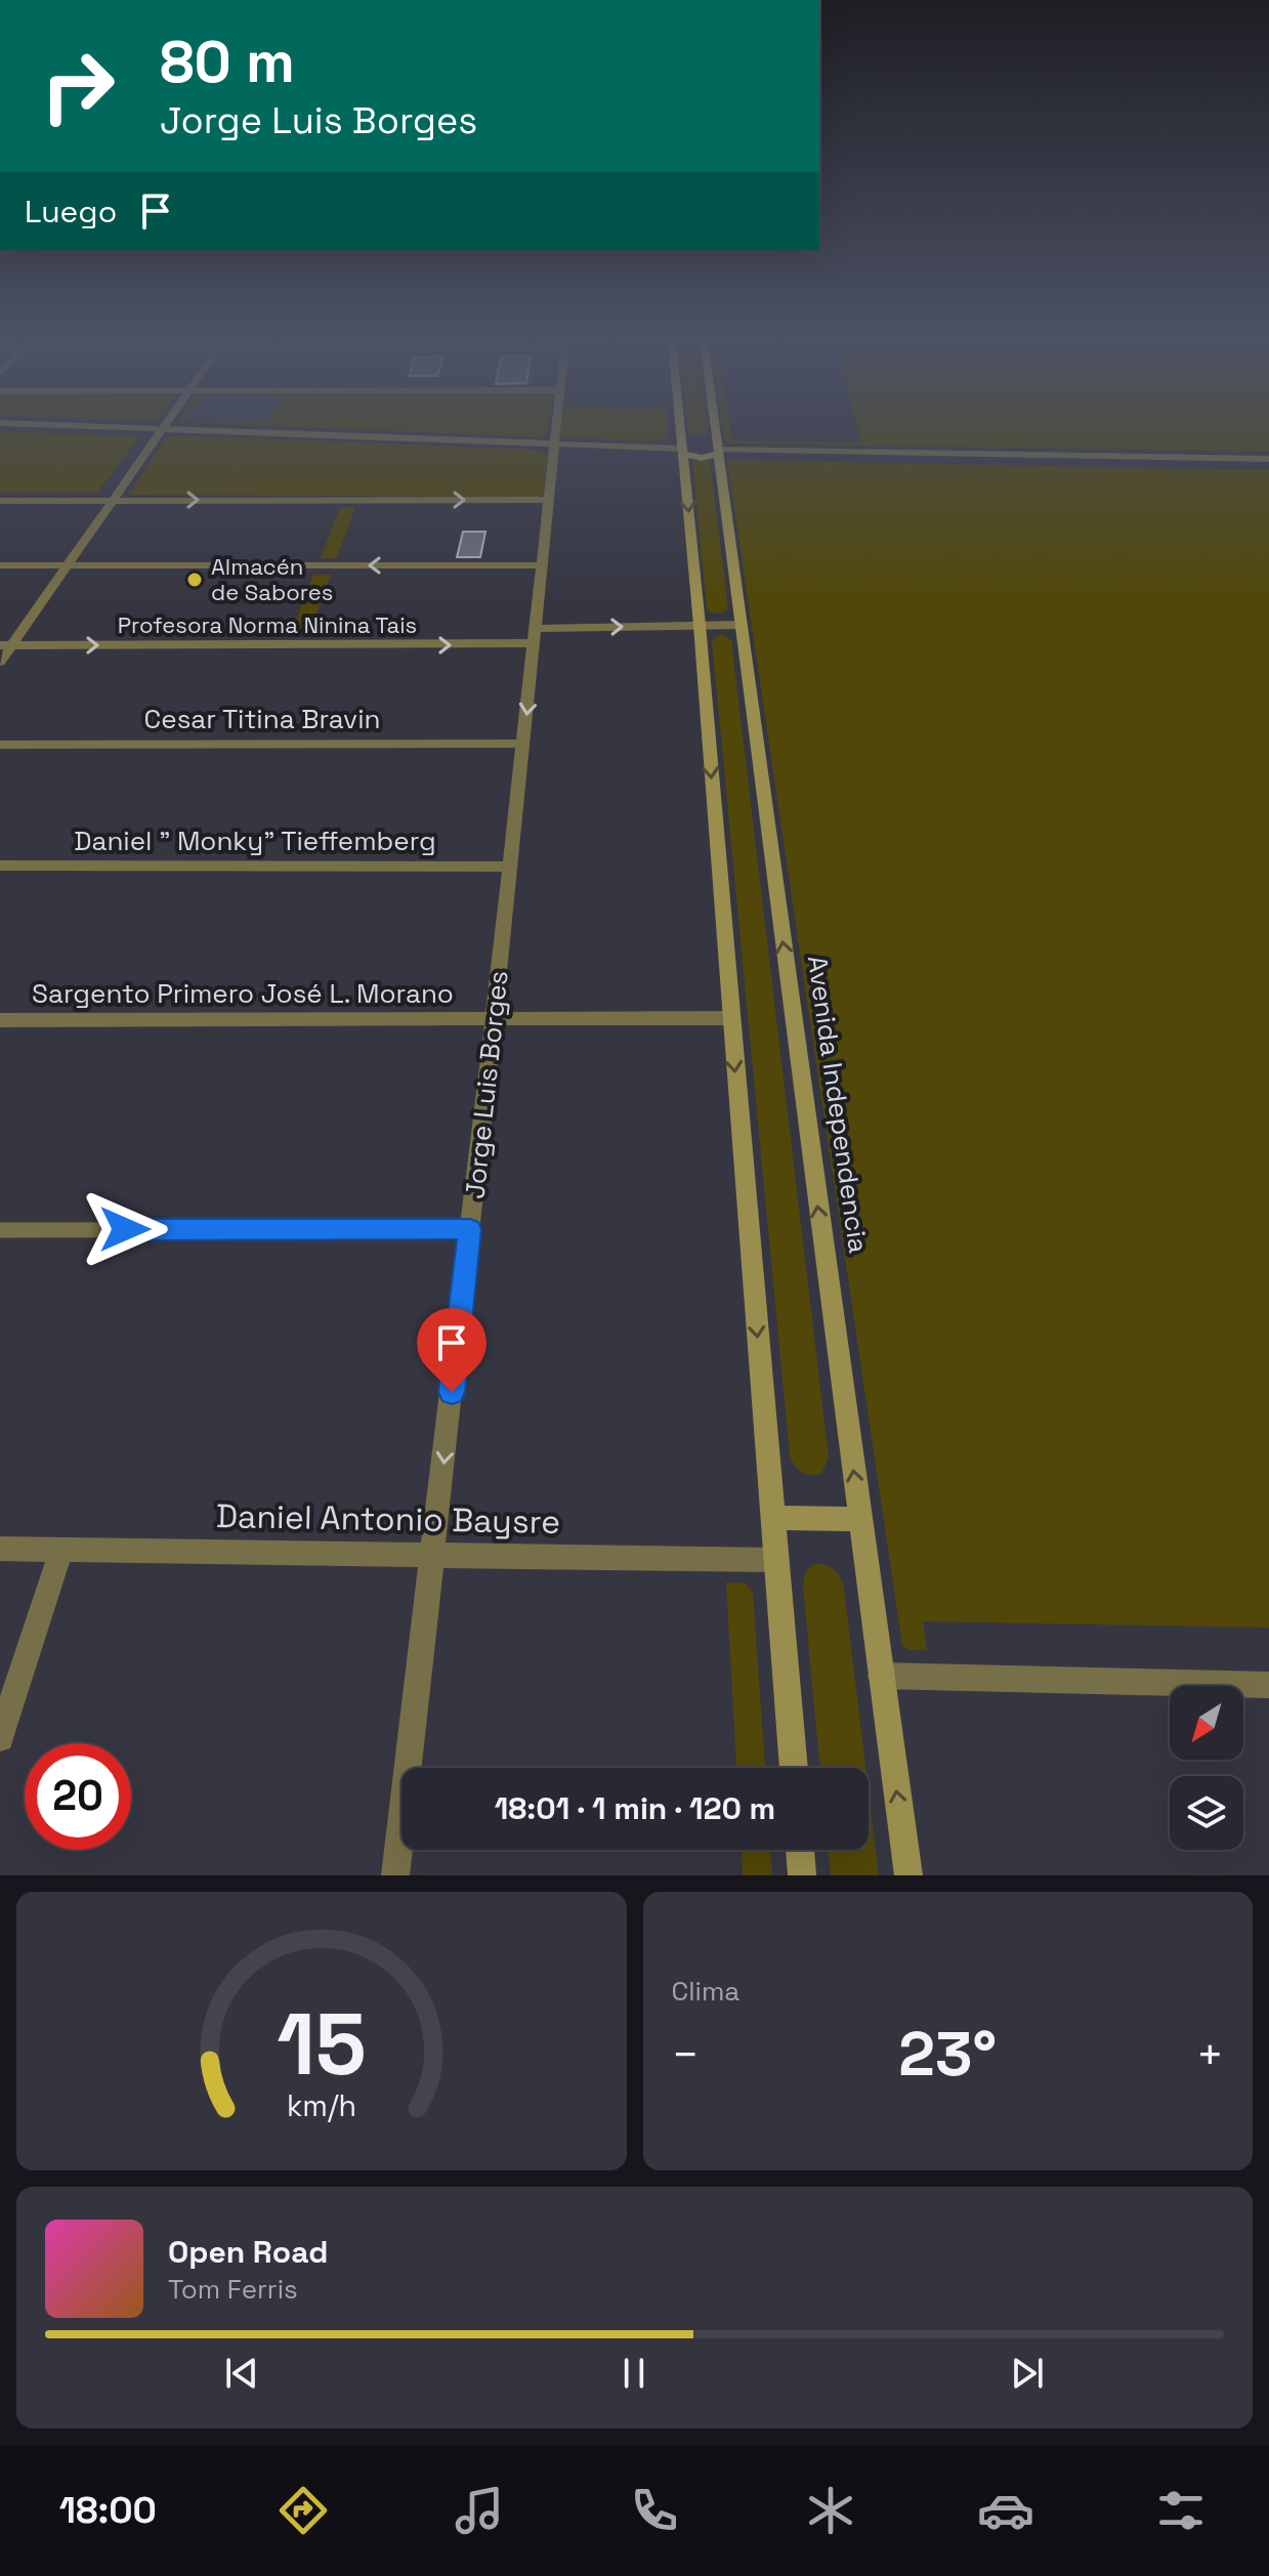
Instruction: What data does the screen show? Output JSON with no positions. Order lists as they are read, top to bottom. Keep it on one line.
{"streets":{"main road":["Avenida Independencia"],"street":["Profesora Norma Ninina Tais","Cesar Titina Bravin","Daniel \" Monky\" Tieffemberg","Sargento Primero José L. Morano","Jorge Luis Borges","Daniel Antonio Baysre"]},"crossings":[["Profesora Norma Ninina Tais","Jorge Luis Borges"],["Profesora Norma Ninina Tais","Avenida Independencia"],["Cesar Titina Bravin","Jorge Luis Borges"],["Daniel \" Monky\" Tieffemberg","Jorge Luis Borges"],["Sargento Primero José L. Morano","Jorge Luis Borges"],["Sargento Primero José L. Morano","Avenida Independencia"],["Jorge Luis Borges","Daniel Antonio Baysre"],["Avenida Independencia","Daniel Antonio Baysre"]],"places":["Almacén de Sabores"],"north":"bottom left","page":{"turn":["80 m","Jorge Luis Borges"],"then":"Luego","limit":"20","trip":"18:01 · 1 min · 120 m","tile":"Clima","heat":["−","23°","+"],"song":["Open Road","Tom Ferris"],"tabs":"18:00","gauge":["15","km/h"]}}
